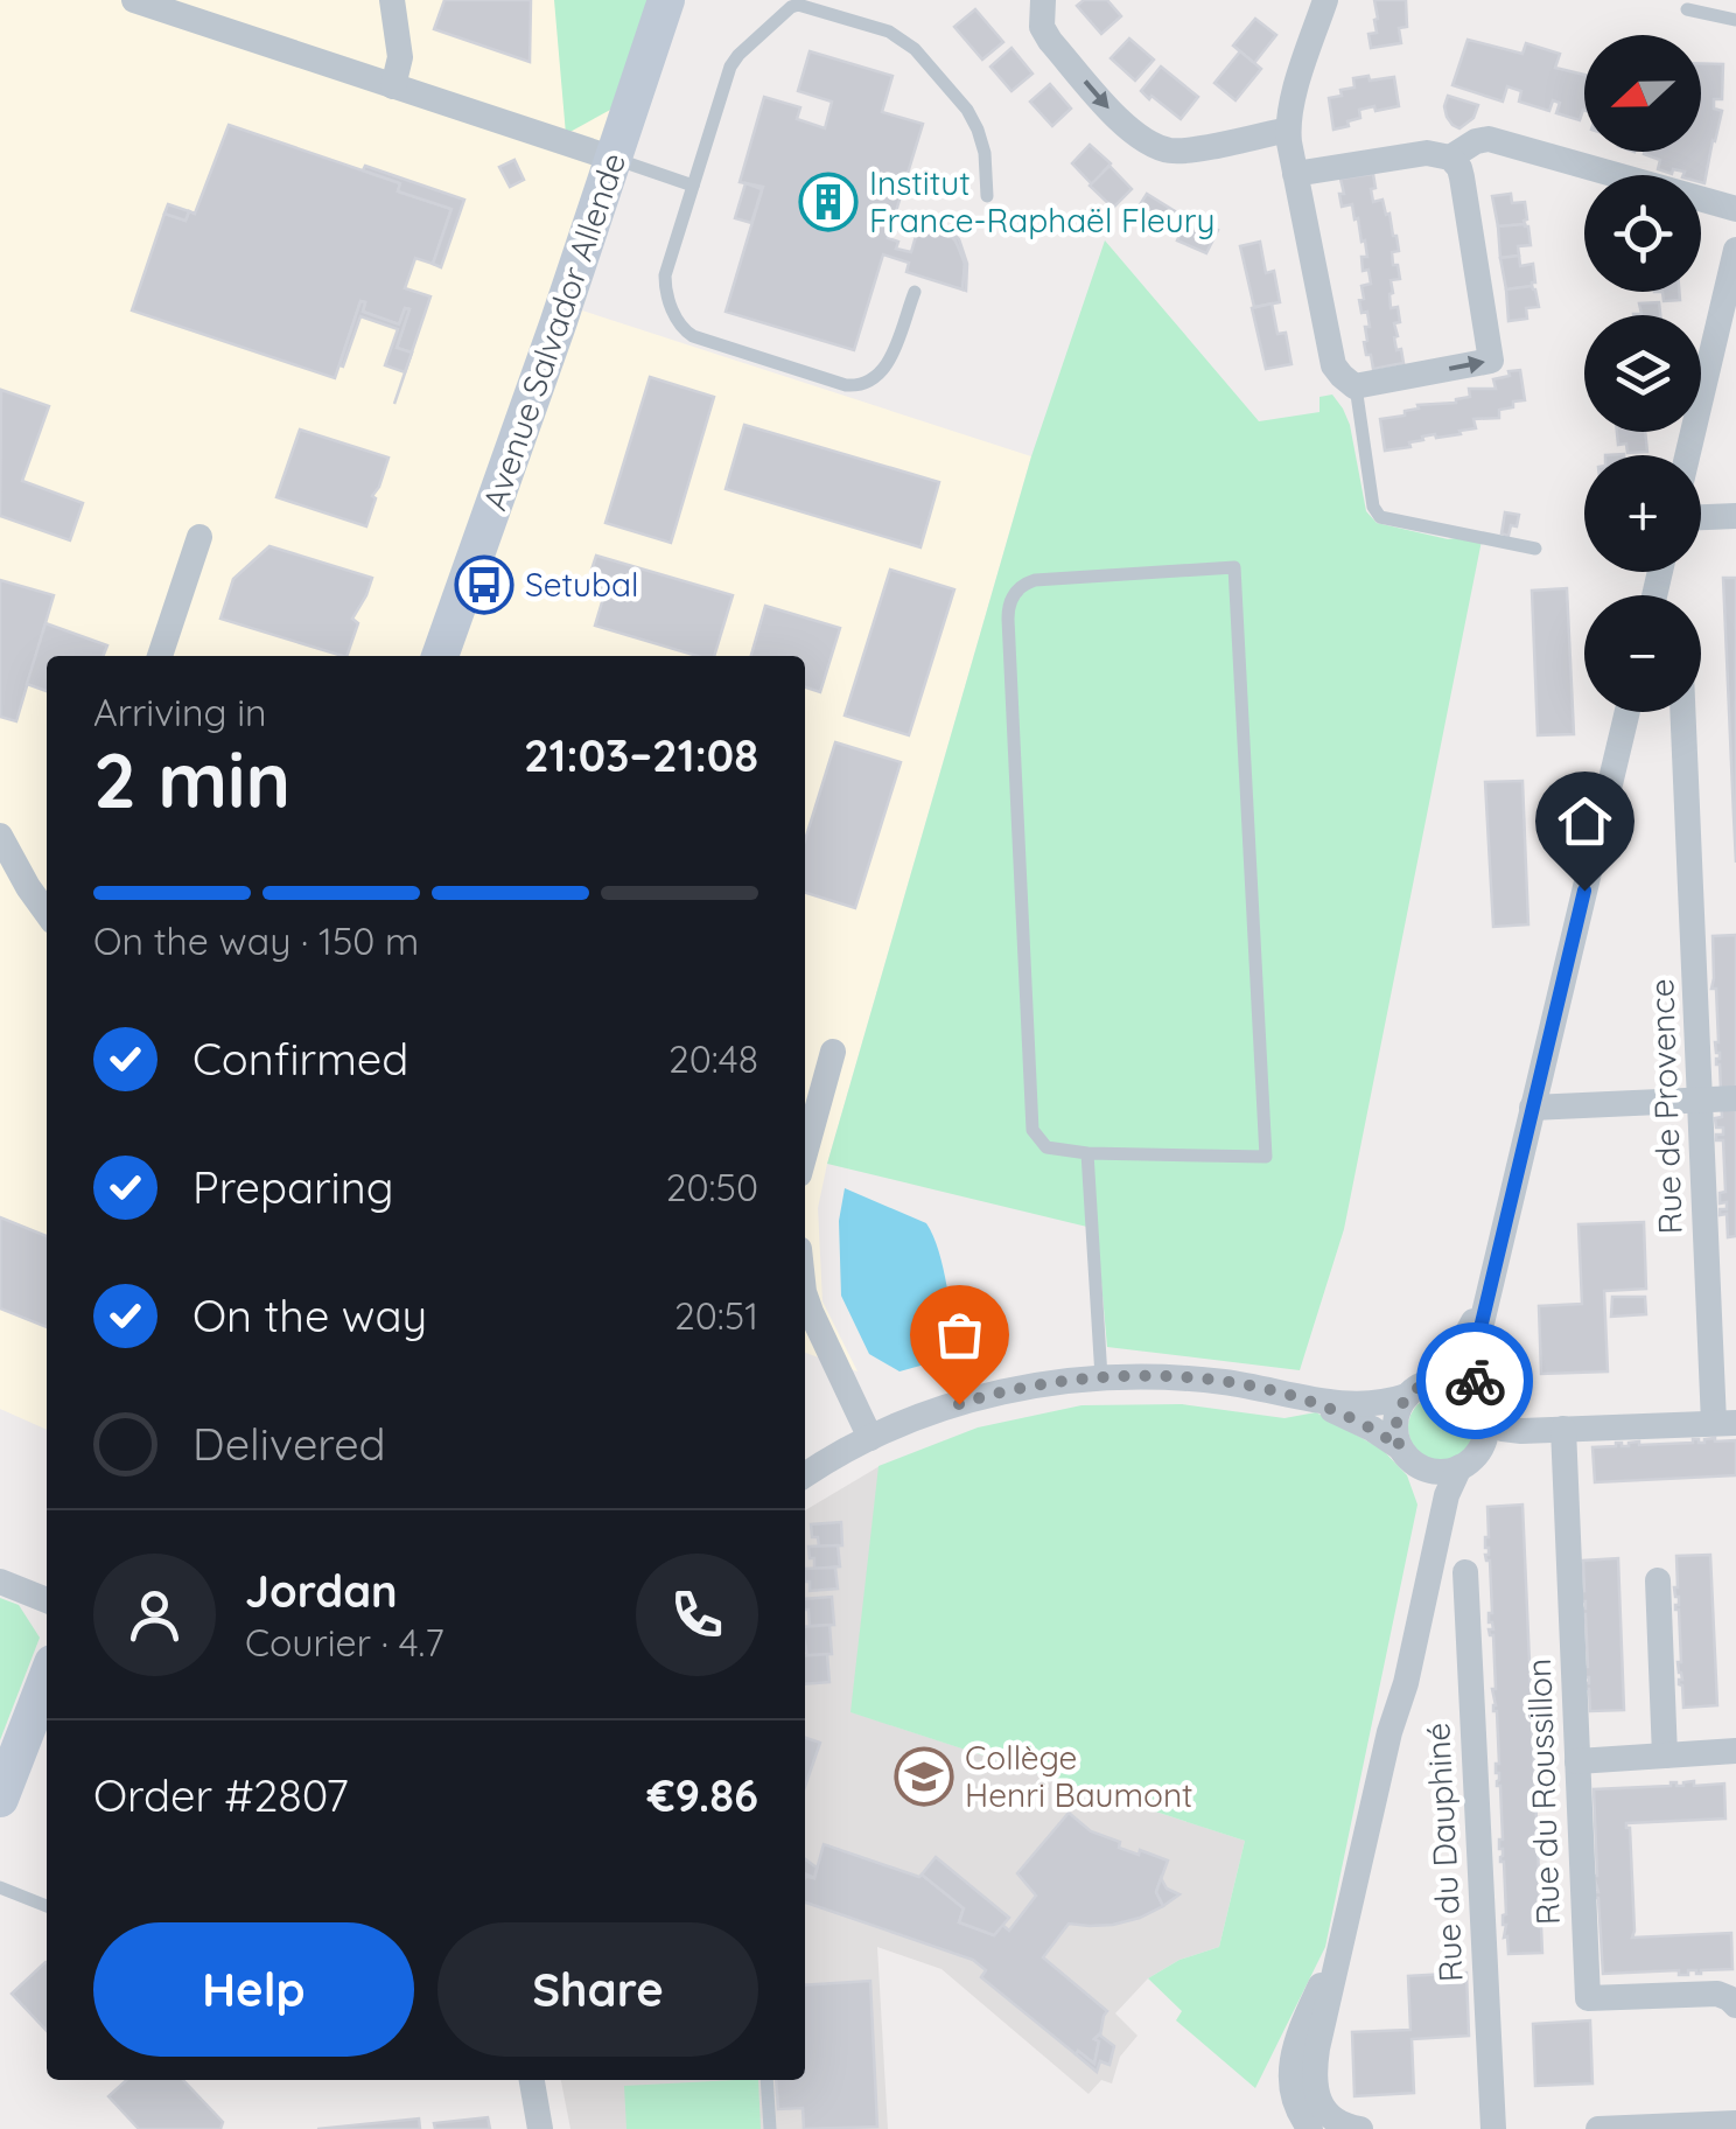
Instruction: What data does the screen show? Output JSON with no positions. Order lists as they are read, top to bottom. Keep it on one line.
{"streets":{"street":["Avenue Salvador Allende","Rue de Provence","Rue du Roussillon","Rue du Dauphiné"]},"places":{"building":["Institut France-Raphaël Fleury"],"bus stop":["Setubal"],"school or university":["Collège Henri Baumont"]},"north":"left","page":{"map_buttons":["+","−"],"heading":["2 min","Arriving in","21:03–21:08"],"panel":["Jordan","Courier · 4.7","Order #2807","€9.86"],"bar":"On the way · 150 m","list":[["Confirmed","20:48"],["Preparing","20:50"],["On the way","20:51"],"Delivered"],"buttons":["Help","Share"]}}
